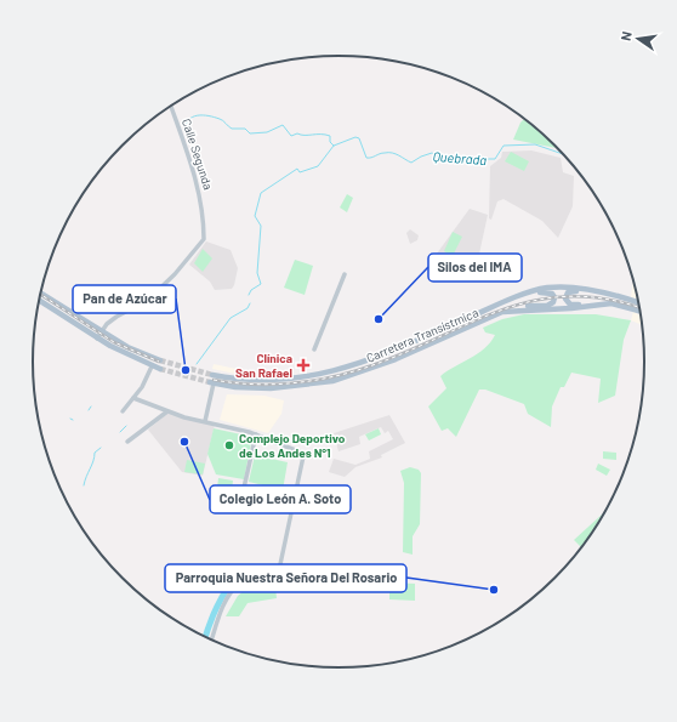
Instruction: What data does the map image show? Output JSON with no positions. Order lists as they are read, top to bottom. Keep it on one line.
{"streets":{"main road":["Carretera Transístmica"],"street":["Calle Segunda"]},"water":["Quebrada"],"places":{"other":["Silos del IMA","Pan de Azúcar","Colegio León A. Soto","Complejo Deportivo de Los Andes N°1","Parroquia Nuestra Señora Del Rosario"],"health":["Clínica San Rafael"]},"north":"left"}
